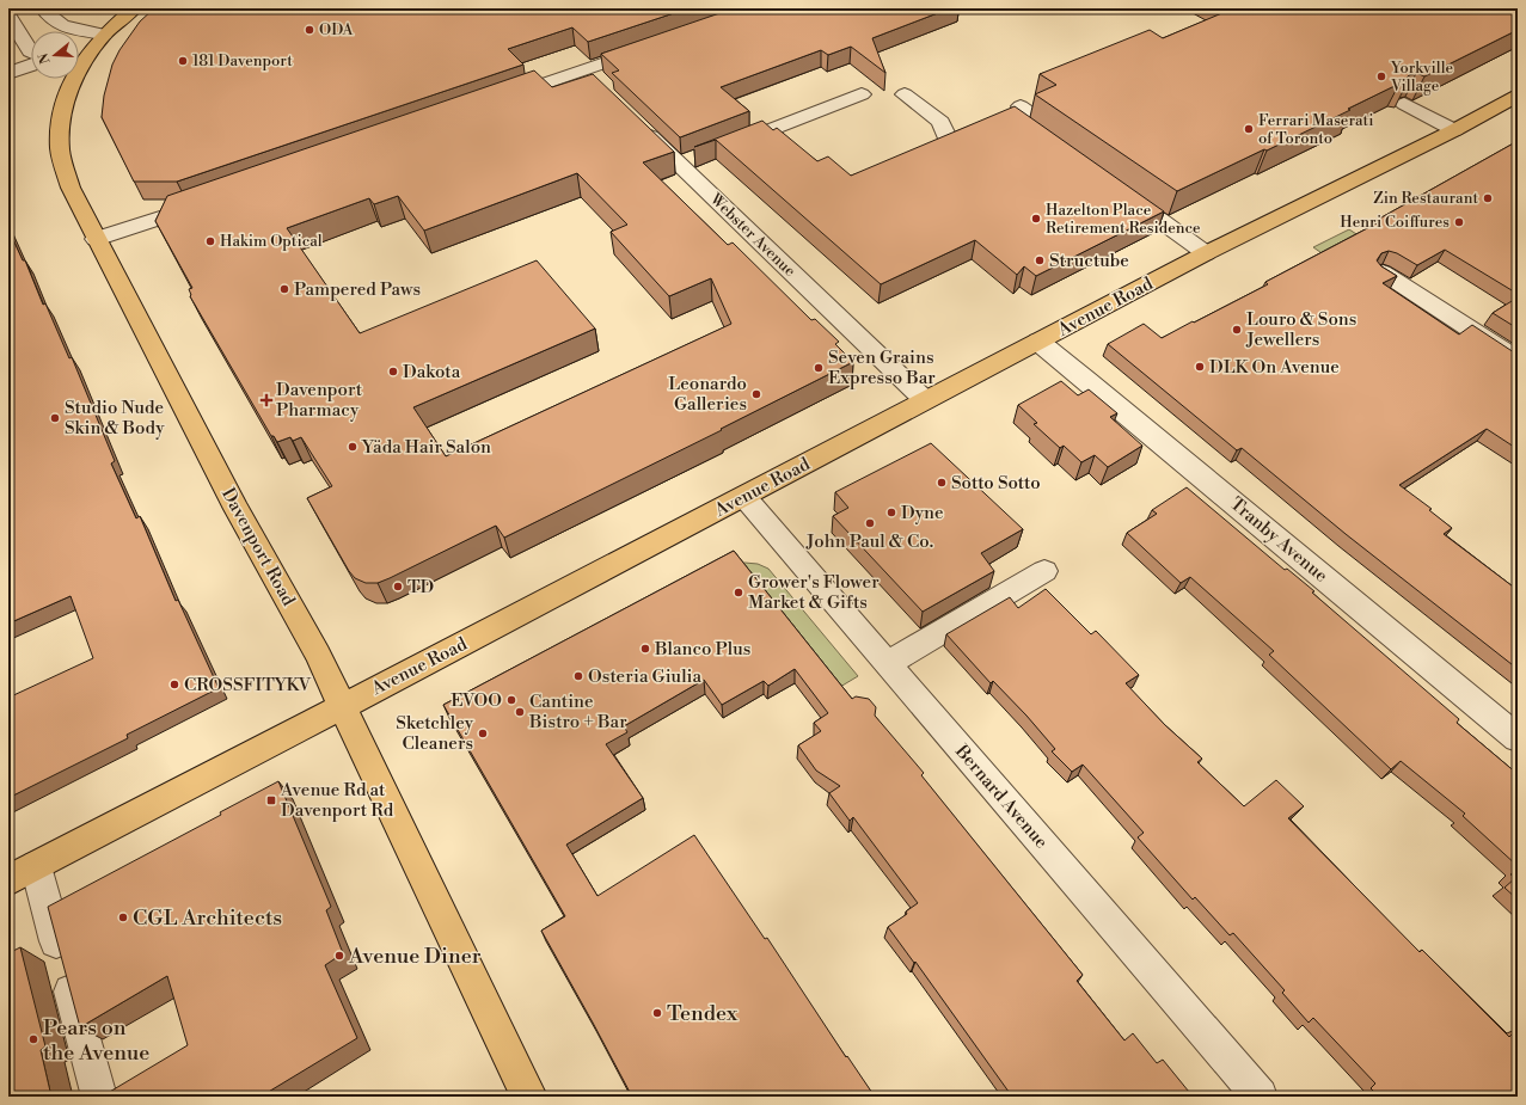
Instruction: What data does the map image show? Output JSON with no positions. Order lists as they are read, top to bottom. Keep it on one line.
{"streets":{"main road":["Avenue Road","Davenport Road"],"street":["Webster Avenue","Tranby Avenue","Bernard Avenue"]},"crossings":[["Webster Avenue","Avenue Road"],["Avenue Road","Tranby Avenue"],["Avenue Road","Davenport Road"],["Avenue Road","Bernard Avenue"]],"places":{"other":["ODA","181 Davenport","Yorkville Village","Ferrari Maserati of Toronto","Zin Restaurant","Hazelton Place Retirement Residence","Henri Coiffures","Hakim Optical","Structube","Pampered Paws","Louro & Sons Jewellers","DLK On Avenue","Seven Grains Expresso Bar","Dakota","Leonardo Galleries","Studio Nude Skin & Body","Yäda Hair Salon","Sotto Sotto","Dyne","John Paul & Co.","TD","Grower's Flower Market & Gifts","Blanco Plus","Osteria Giulia","CROSSFITYKV","EVOO","Cantine Bistro + Bar","Sketchley Cleaners","CGL Architects","Avenue Diner","Tendex","Pears on the Avenue"],"health":["Davenport Pharmacy"],"transit":["Avenue Rd at Davenport Rd"]},"north":"left"}
